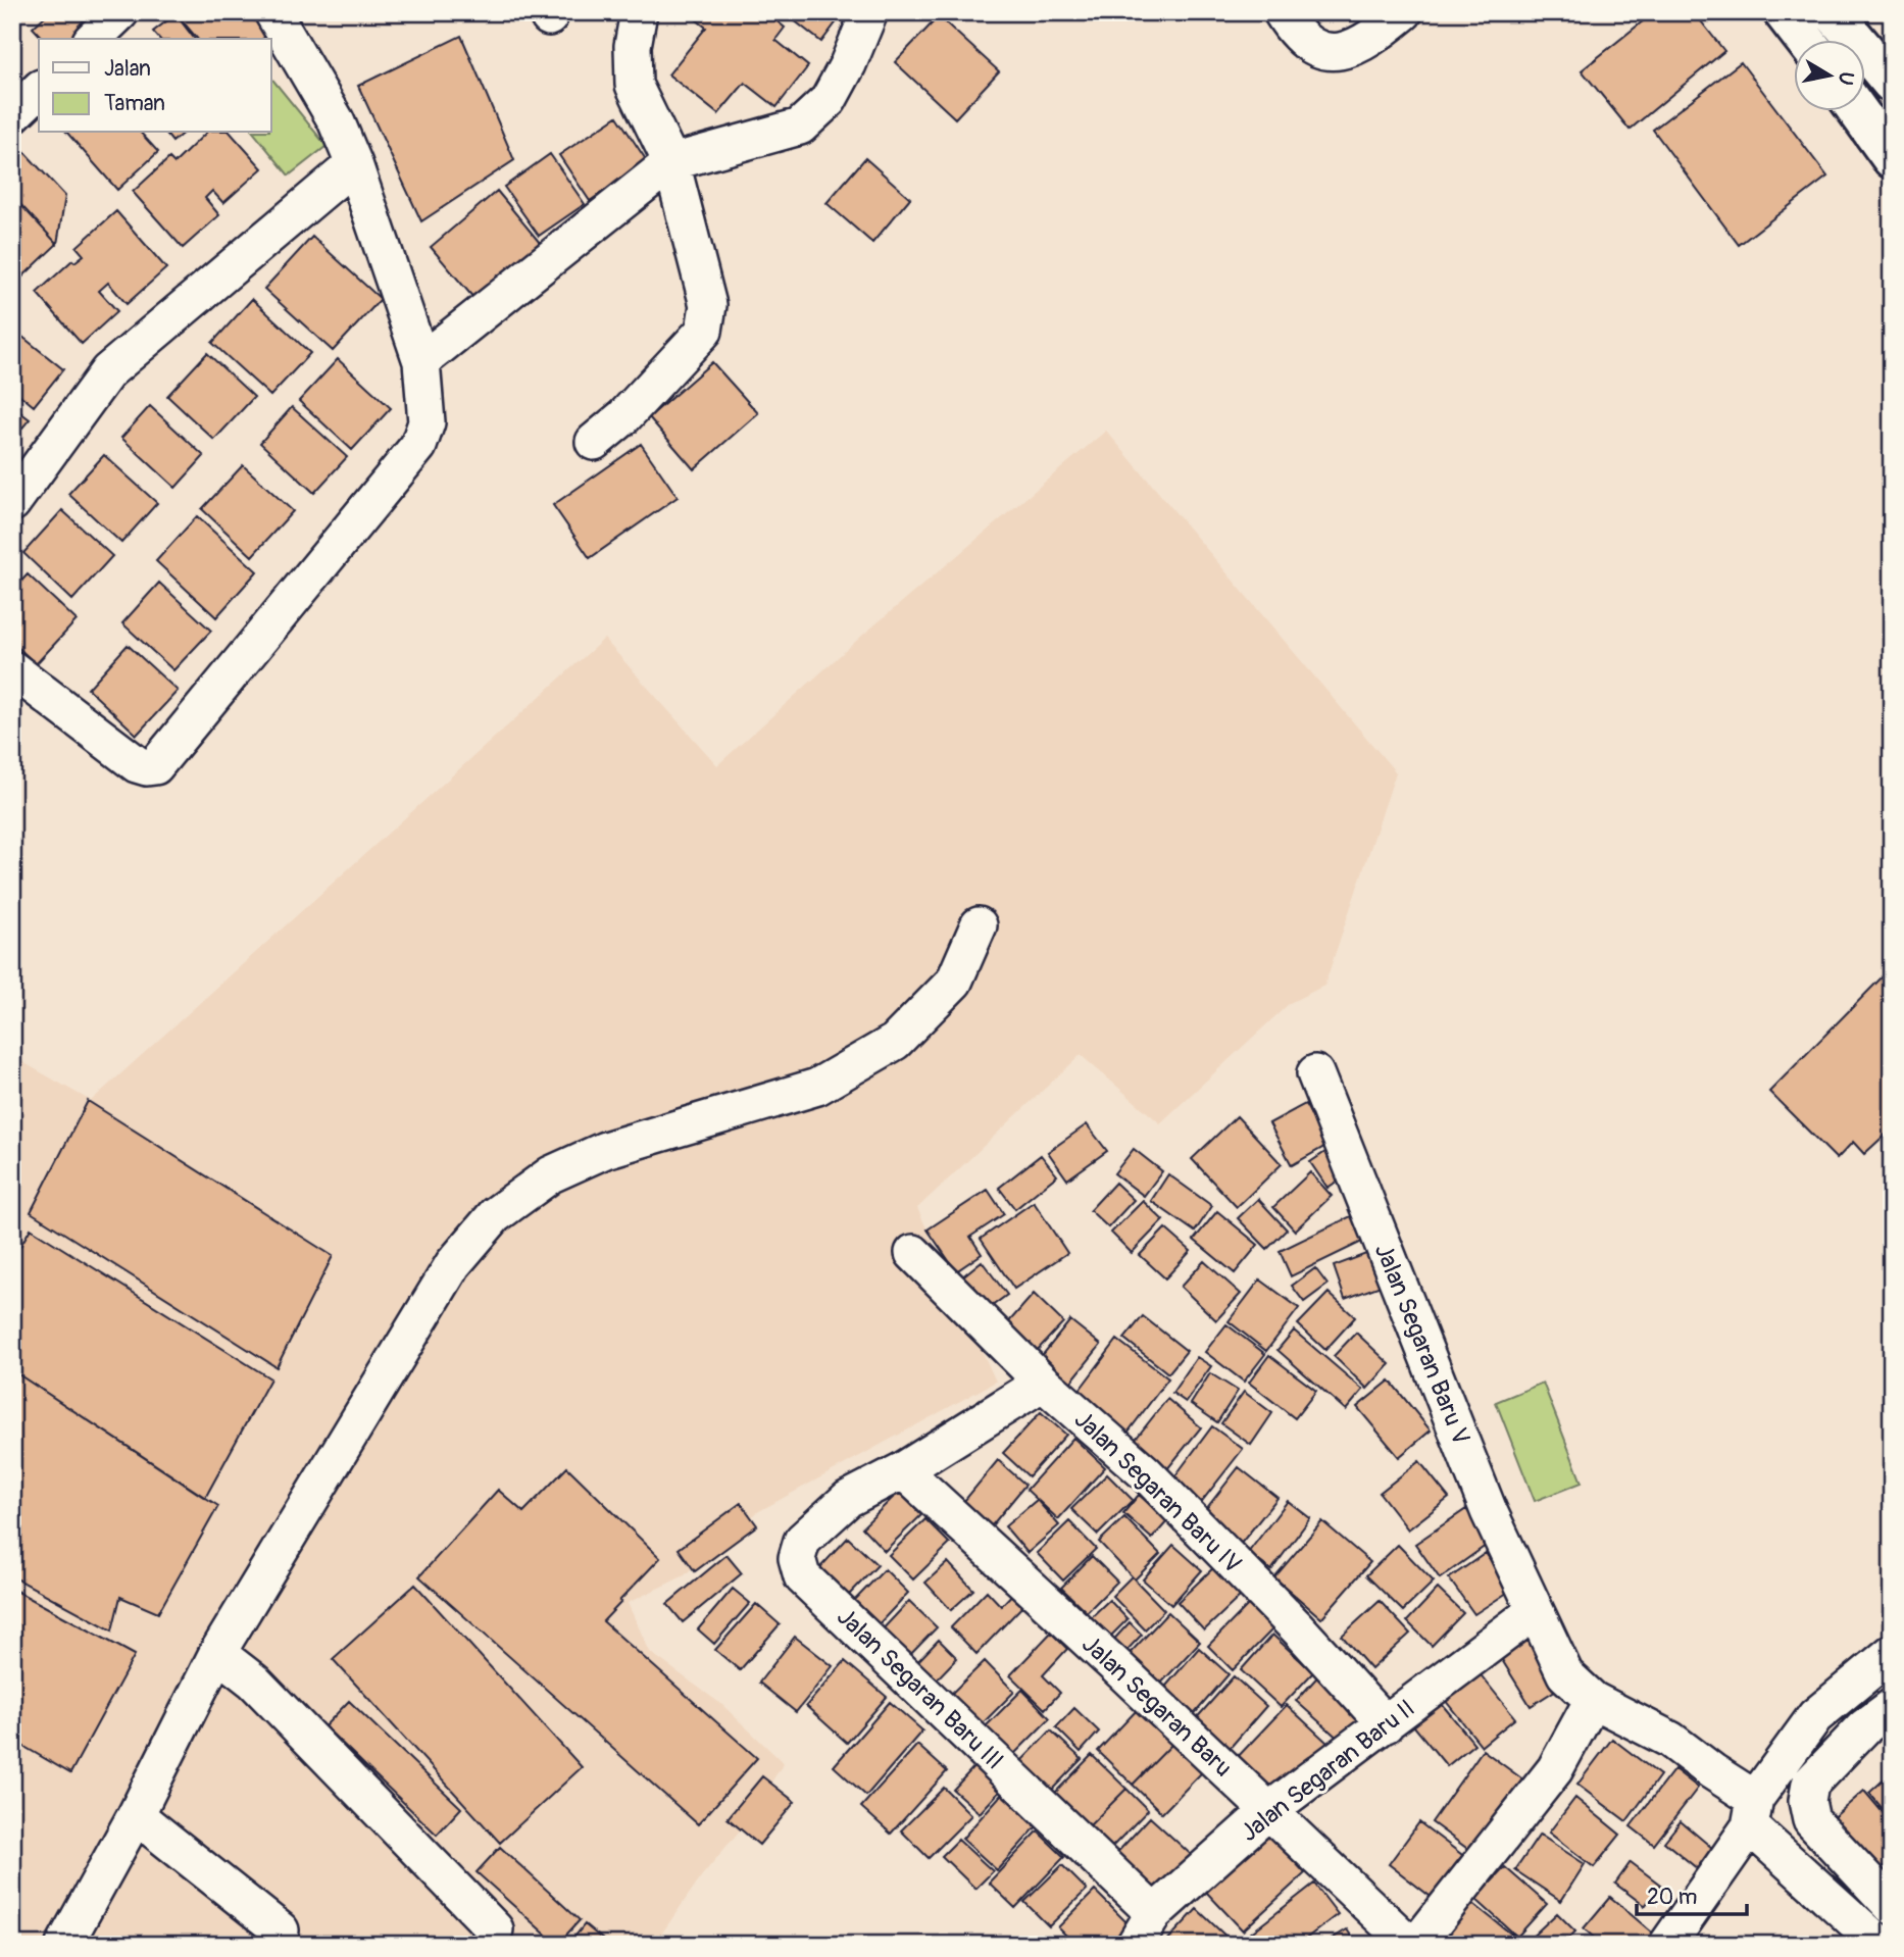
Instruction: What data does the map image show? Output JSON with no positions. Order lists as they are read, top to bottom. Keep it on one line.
{"streets":{"street":["Jalan Segaran Baru V","Jalan Segaran Baru IV","Jalan Segaran Baru III","Jalan Segaran Baru","Jalan Segaran Baru II"]},"crossings":[["Jalan Segaran Baru V","Jalan Segaran Baru II"],["Jalan Segaran Baru IV","Jalan Segaran Baru II"],["Jalan Segaran Baru III","Jalan Segaran Baru"],["Jalan Segaran Baru III","Jalan Segaran Baru II"],["Jalan Segaran Baru","Jalan Segaran Baru II"]],"legend":["Jalan","Taman"],"scale_bar":"20 m","north":"right"}
